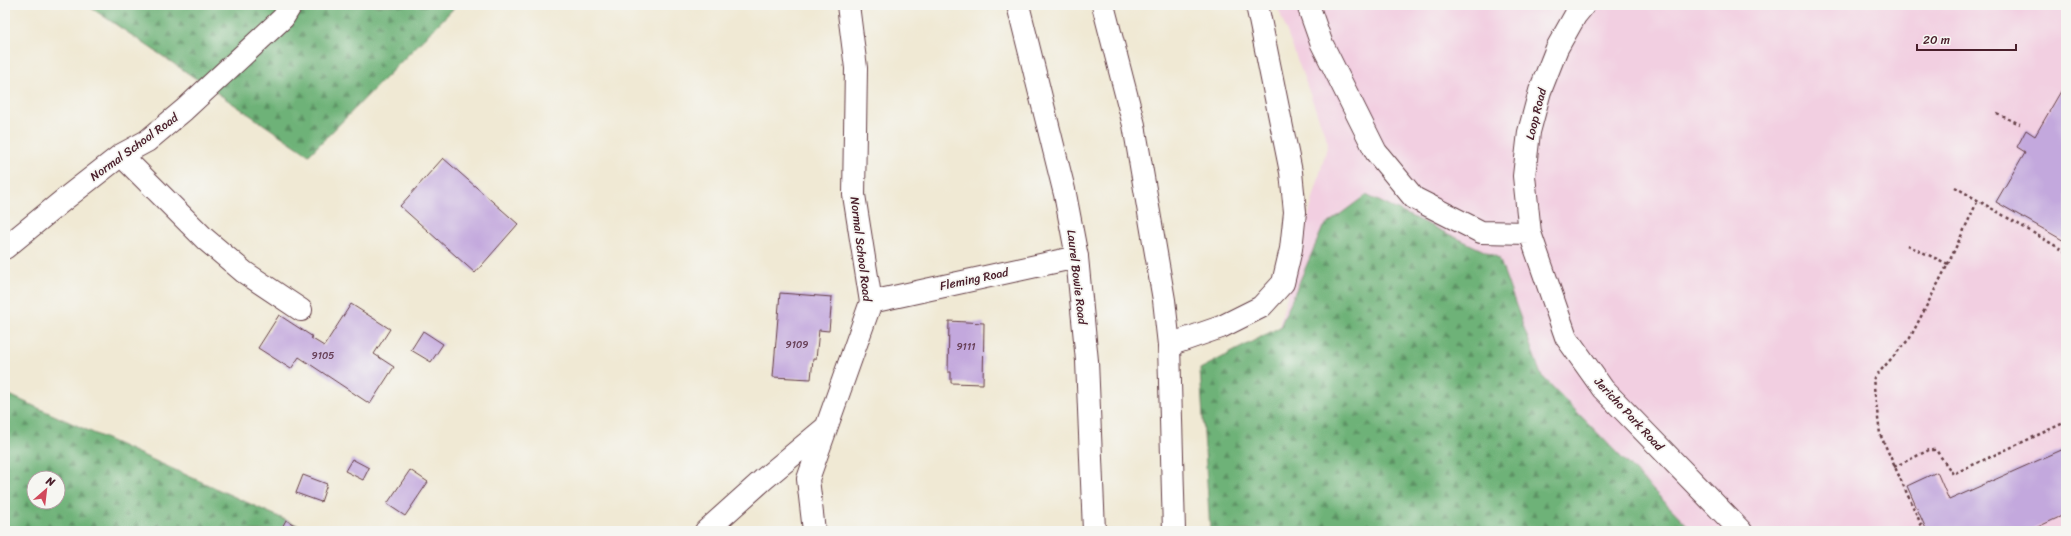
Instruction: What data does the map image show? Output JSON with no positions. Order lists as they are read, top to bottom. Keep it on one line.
{"streets":{"street":["Loop Road","Normal School Road","Laurel Bowie Road","Fleming Road","Jericho Park Road"]},"crossings":[["Loop Road","Jericho Park Road"],["Normal School Road","Fleming Road"],["Laurel Bowie Road","Fleming Road"]],"house_numbers":["9109","9111","9105"],"scale_bar":"20 m","north":"top right"}
